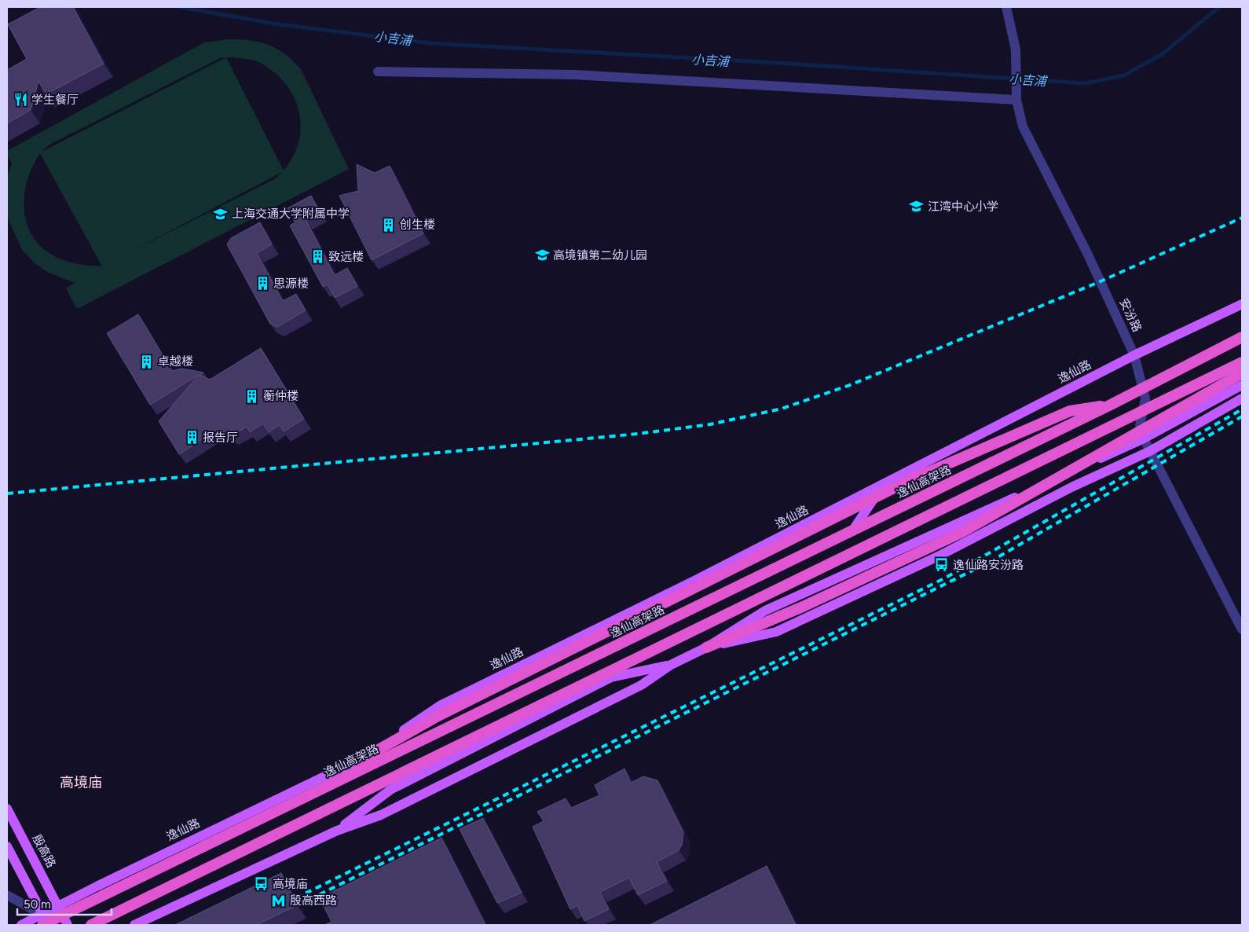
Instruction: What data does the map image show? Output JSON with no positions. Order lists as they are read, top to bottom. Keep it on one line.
{"streets":{"highway":["逸仙高架路"],"main road":["逸仙路","殷高路"],"street":["安汾路"]},"crossings":[["安汾路","逸仙路"],["逸仙路","逸仙高架路"],["逸仙路","殷高路"]],"districts":["高境庙"],"water":["小吉浦"],"places":{"restaurant":["学生餐厅"],"school or university":["江湾中心小学","上海交通大学附属中学","高境镇第二幼儿园"],"building":["创生楼","致远楼","思源楼","卓越楼","蘅仲楼","报告厅"],"bus stop":["逸仙路安汾路","高境庙"],"metro station":["殷高西路"]},"scale_bar":"50 m"}
